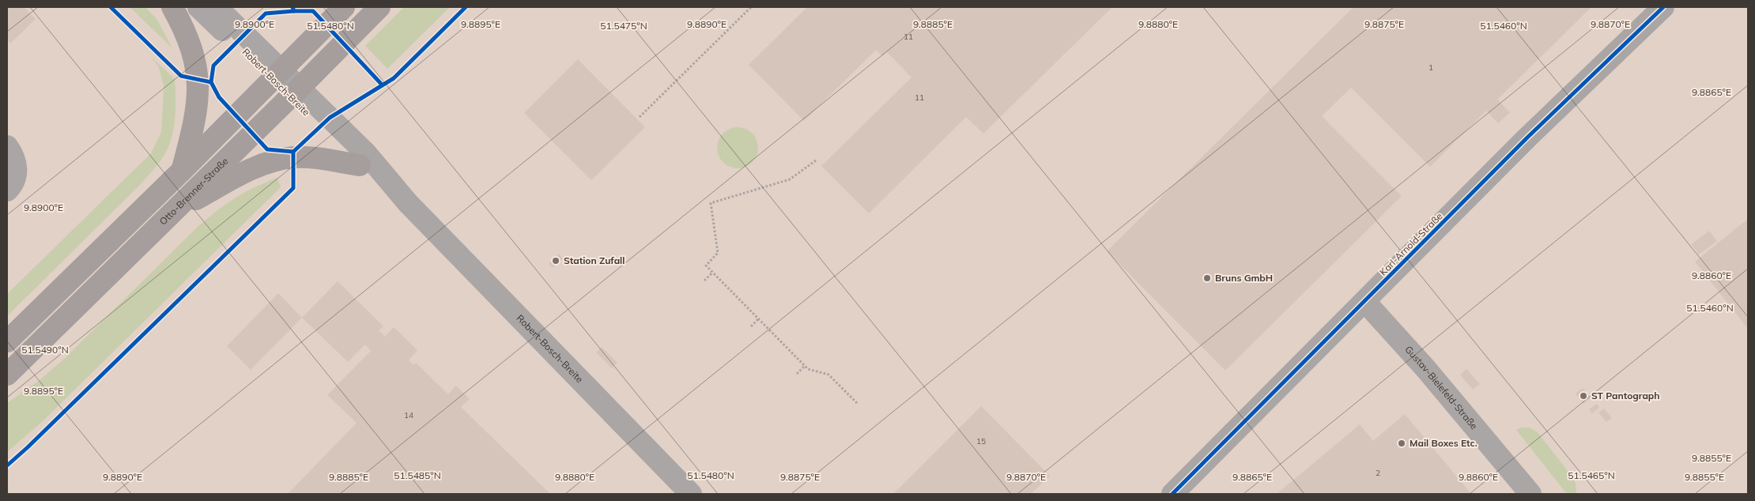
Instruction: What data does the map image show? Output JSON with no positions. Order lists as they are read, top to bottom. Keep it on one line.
{"streets":{"main road":["Otto-Brenner-Straße"],"street":["Robert-Bosch-Breite","Karl-Arnold-Straße","Gustav-Bielefeld-Straße"]},"crossings":[["Robert-Bosch-Breite","Otto-Brenner-Straße"],["Karl-Arnold-Straße","Gustav-Bielefeld-Straße"]],"places":["Station Zufall","Bruns GmbH","ST Pantograph","Mail Boxes Etc."],"house_numbers":["11","1","11","14","15","2"],"coordinates":["9.8900°E","9.8895°E","9.8890°E","9.8885°E","9.8880°E","9.8875°E","9.8870°E","51.5460°N","51.5480°N","51.5475°N","9.8865°E","9.8860°E","51.5490°N","9.8855°E","51.5485°N","51.5465°N"]}
